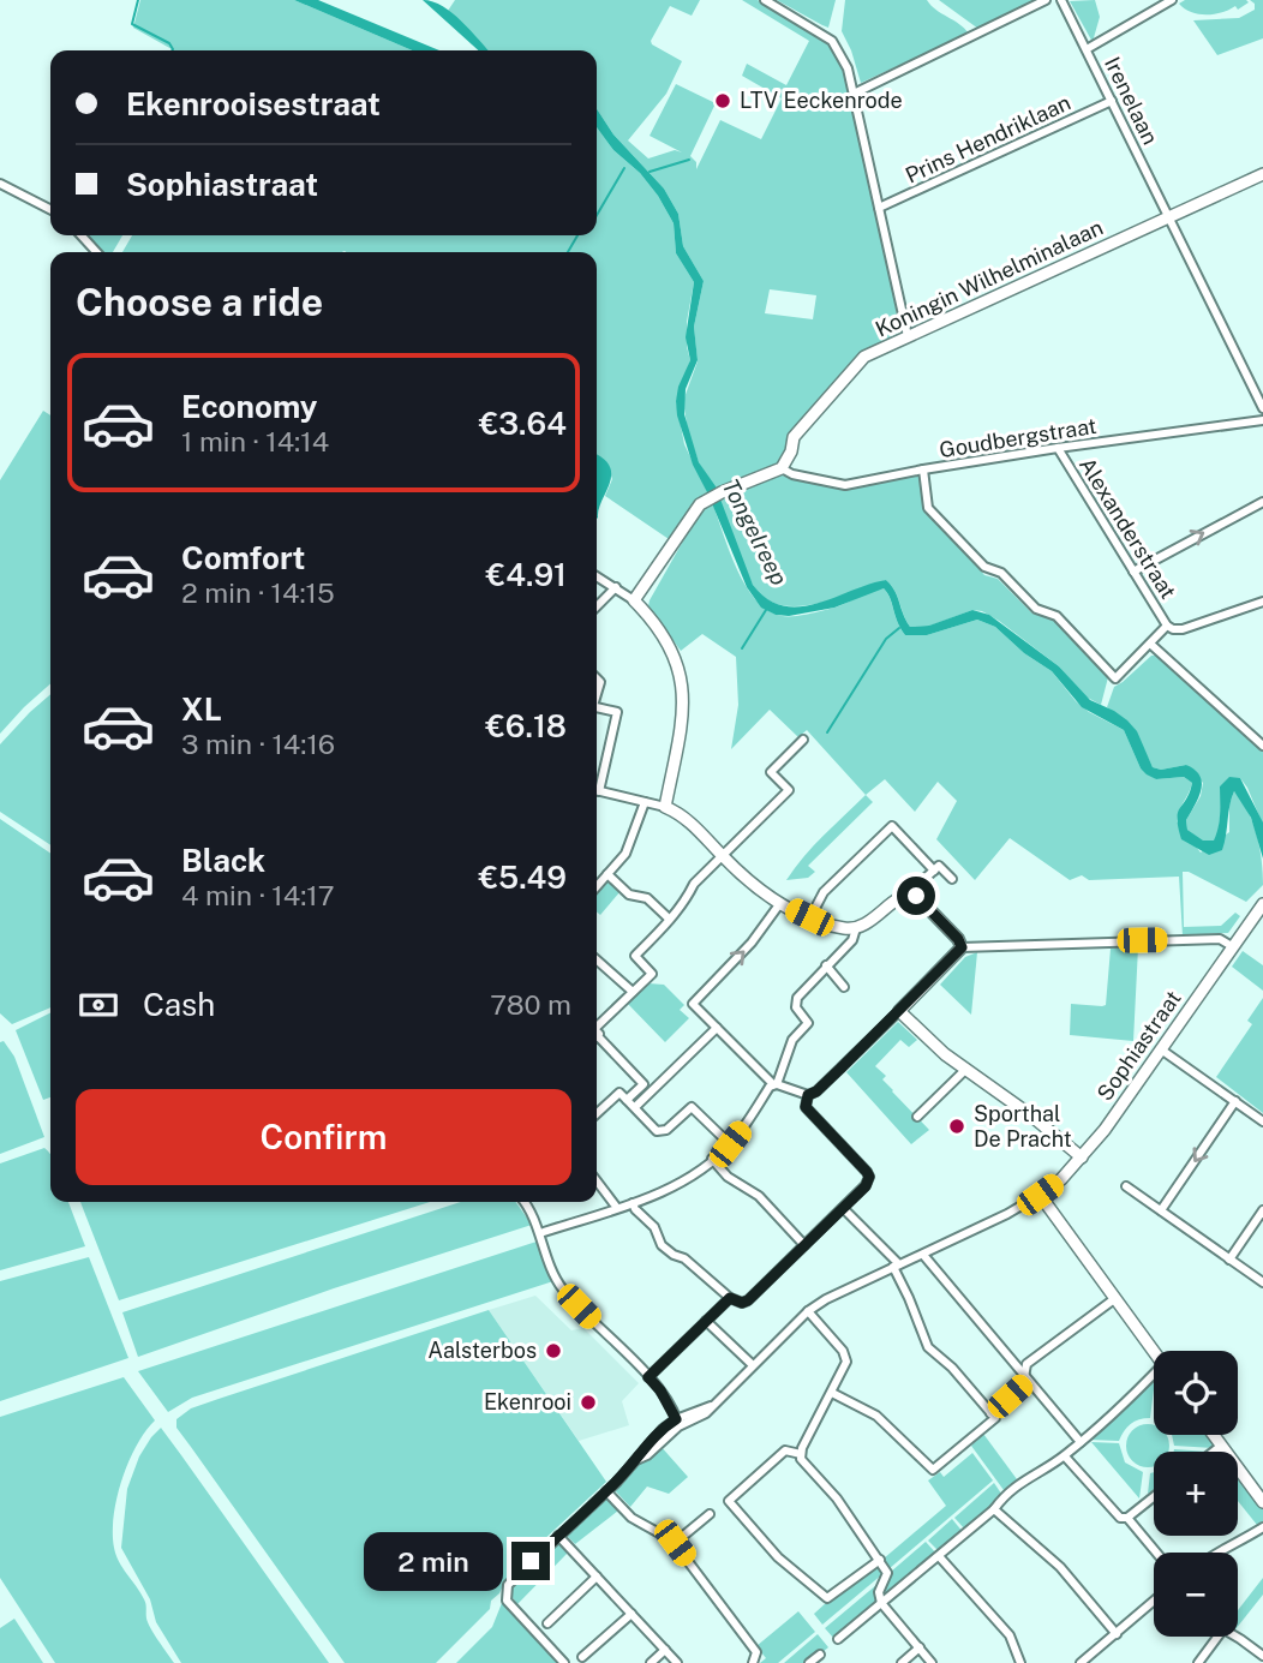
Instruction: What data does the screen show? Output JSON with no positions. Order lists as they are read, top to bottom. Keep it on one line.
{"streets":{"street":["Irenelaan","Prins Hendriklaan","Koningin Wilhelminalaan","Goudbergstraat","Alexanderstraat","Sophiastraat"]},"crossings":[["Irenelaan","Prins Hendriklaan"],["Irenelaan","Koningin Wilhelminalaan"],["Koningin Wilhelminalaan","Goudbergstraat"],["Goudbergstraat","Alexanderstraat"]],"water":["Tongelreep"],"places":["LTV Eeckenrode","Sporthal De Pracht","Aalsterbos","Ekenrooi"],"page":{"banner":["Ekenrooisestraat","Sophiastraat"],"heading":"Choose a ride","list":[{"name":"Economy","note":"1 min · 14:14","value":"€3.64"},{"name":"Comfort","note":"2 min · 14:15","value":"€4.91"},{"name":"XL","note":"3 min · 14:16","value":"€6.18"},{"name":"Black","note":"4 min · 14:17","value":"€5.49"}],"pay":["Cash","780 m"],"buttons":"Confirm","map_buttons":["+","−"],"bubble":"2 min"}}
